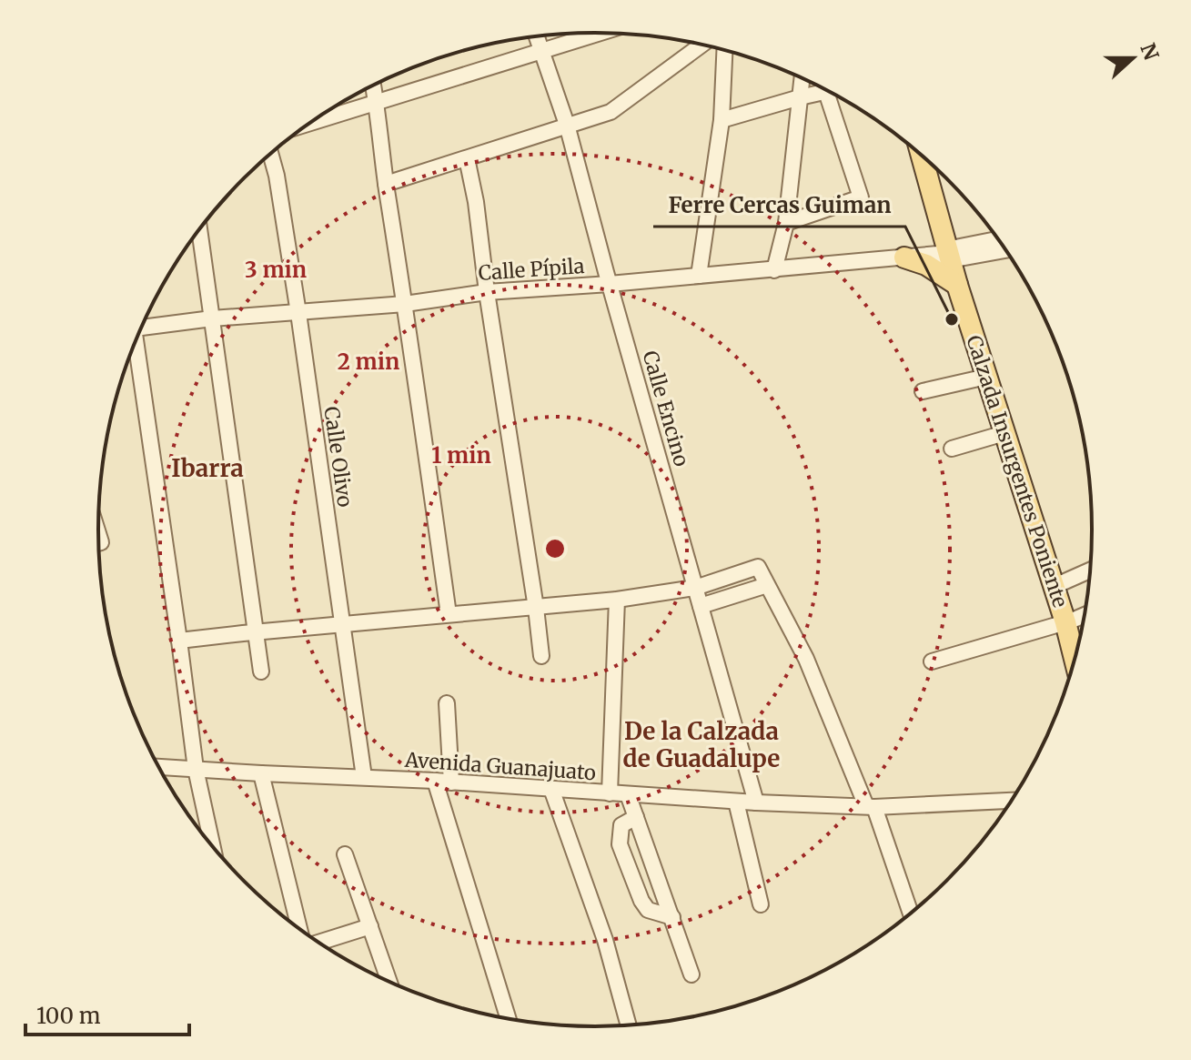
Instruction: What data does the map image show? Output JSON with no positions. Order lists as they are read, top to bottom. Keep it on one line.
{"streets":{"main road":["Calzada Insurgentes Poniente"],"street":["Calle Pípila","Calle Encino","Calle Olivo","Avenida Guanajuato"]},"crossings":[["Calle Pípila","Calle Encino"],["Calle Pípila","Calle Olivo"],["Calle Pípila","Calzada Insurgentes Poniente"],["Calle Encino","Avenida Guanajuato"],["Calle Olivo","Avenida Guanajuato"]],"districts":["Ibarra","De la Calzada de Guadalupe"],"places":["Ferre Cercas Guiman"],"scale_bar":"100 m","north":"right","rings":["3 min","2 min","1 min"]}
